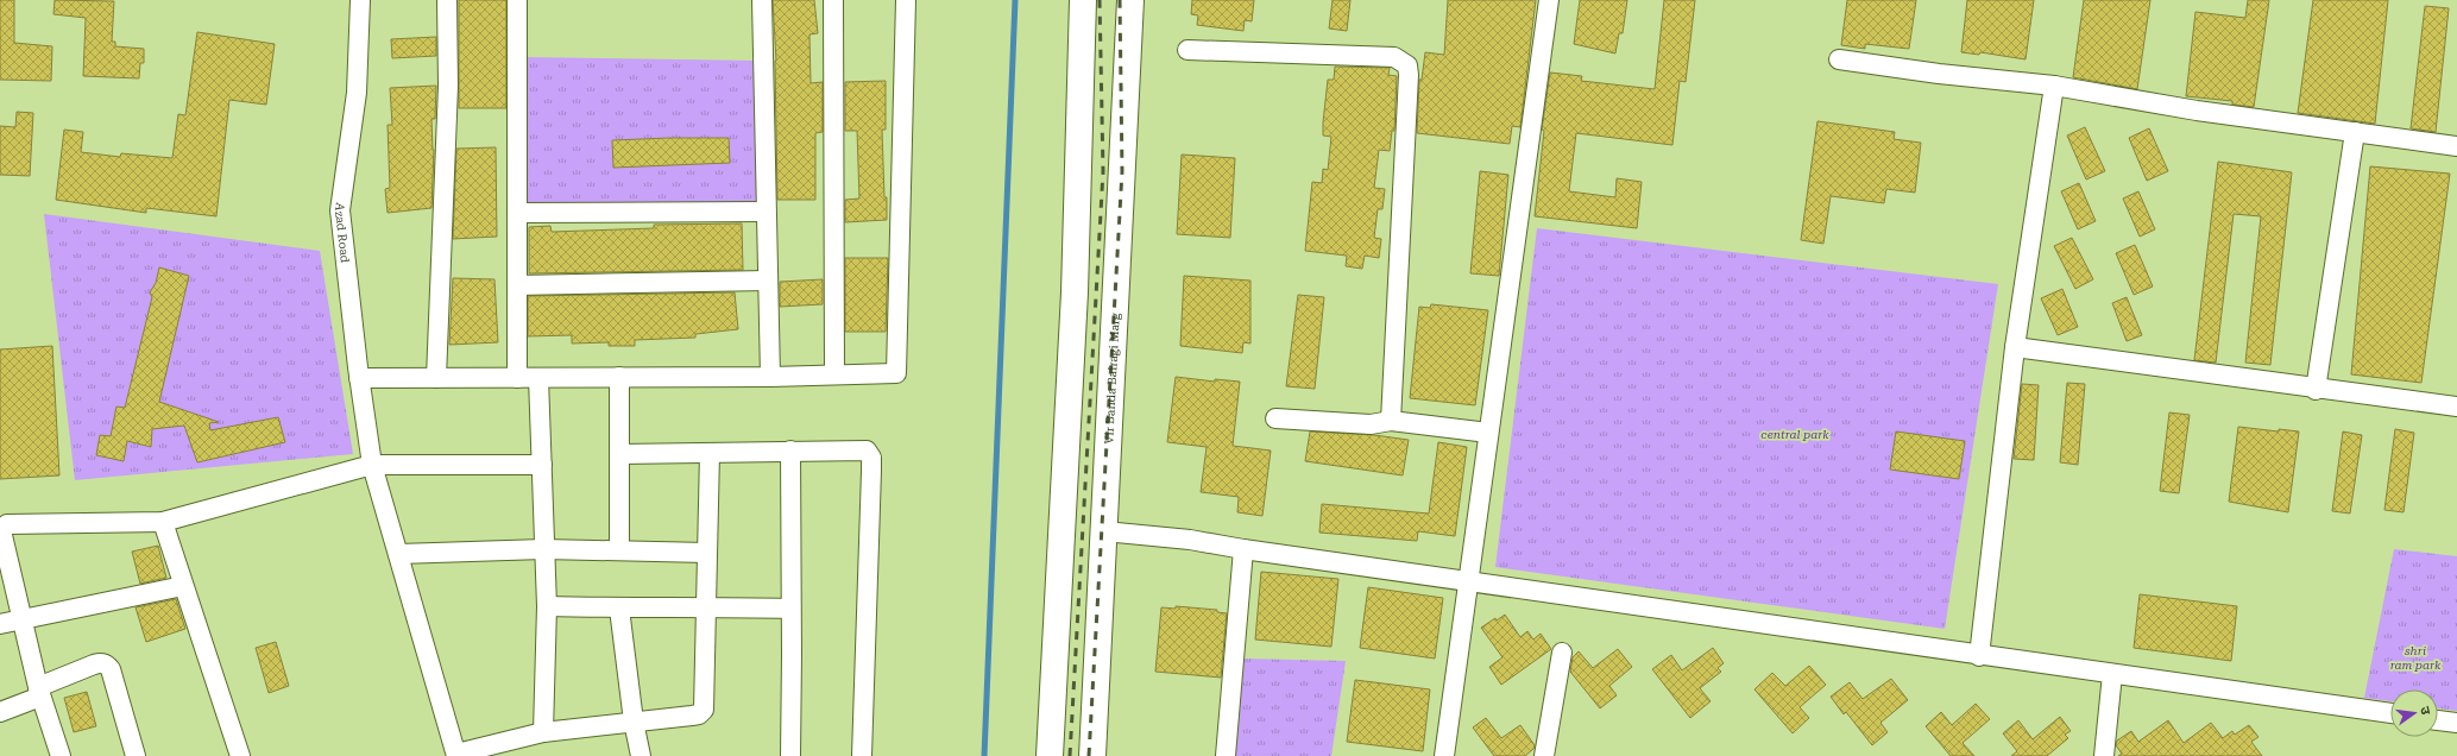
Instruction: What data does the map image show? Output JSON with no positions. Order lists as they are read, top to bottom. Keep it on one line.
{"streets":{"main road":["Vir Banda Bairagi Marg"],"street":["Azad Road"]},"parks":["central park","shri ram park"],"north":"right"}
